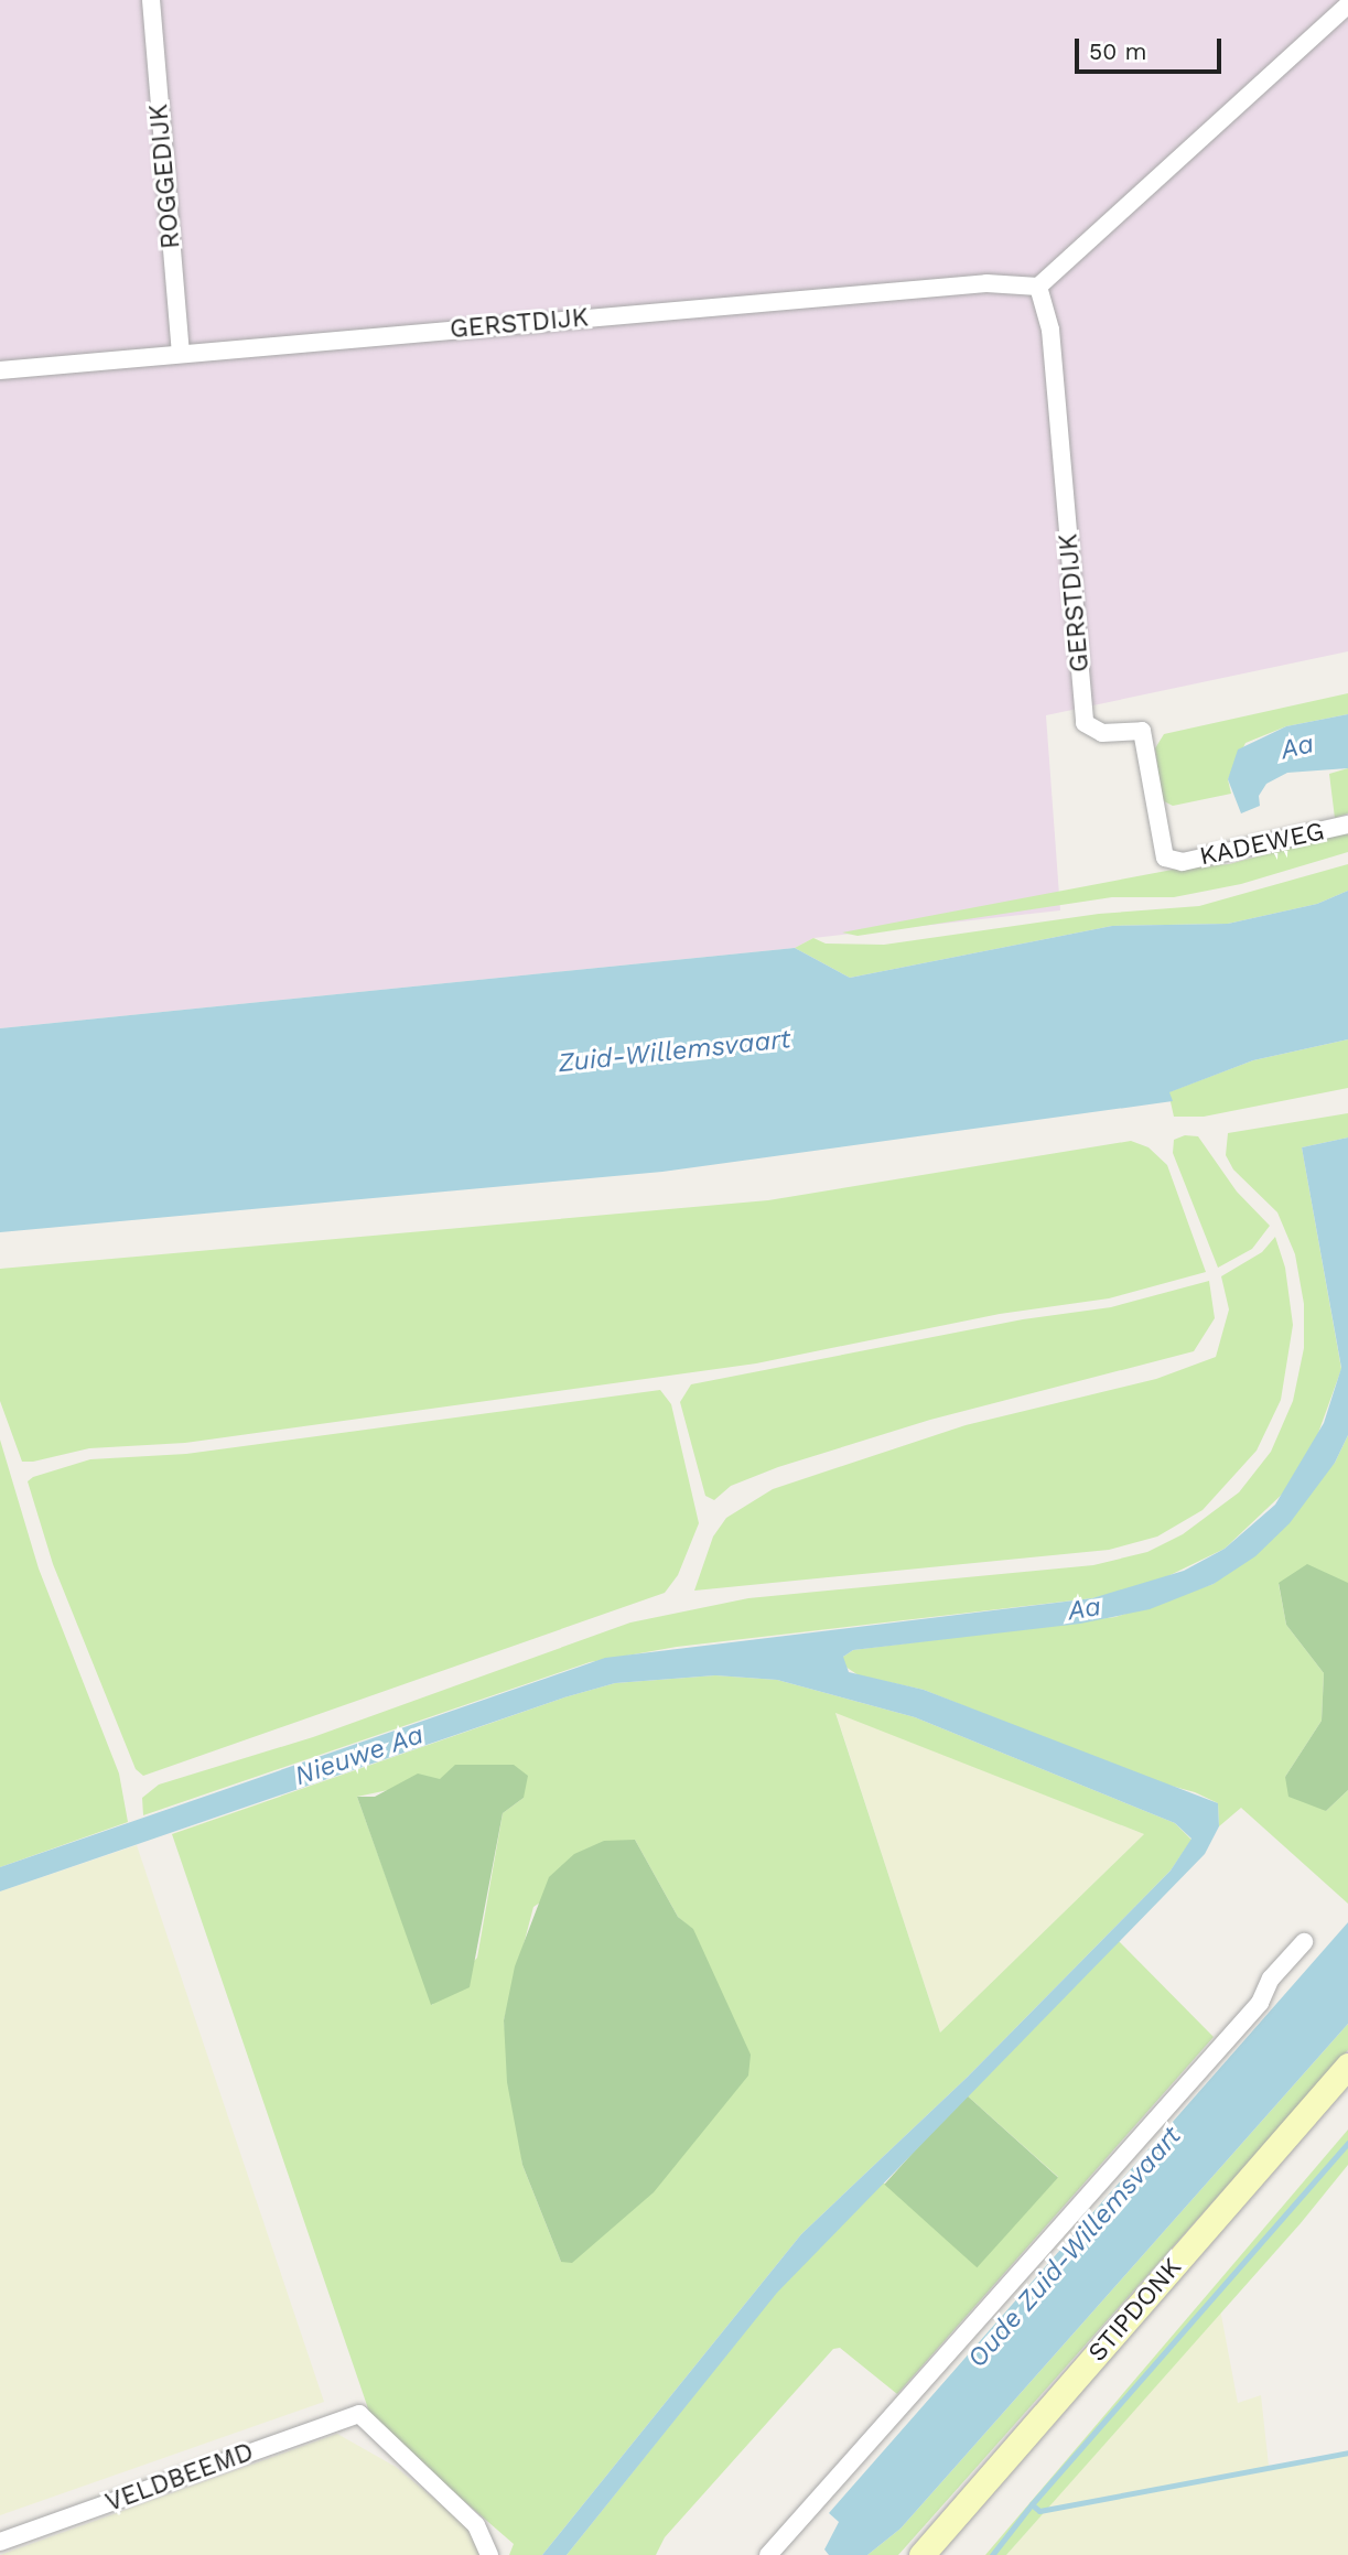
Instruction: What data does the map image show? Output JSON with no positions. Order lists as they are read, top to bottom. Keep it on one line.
{"streets":{"main road":["STIPDONK"],"street":["ROGGEDIJK","GERSTDIJK","KADEWEG","VELDBEEMD"]},"crossings":[["ROGGEDIJK","GERSTDIJK"],["GERSTDIJK","KADEWEG"]],"water":["Aa","Zuid-Willemsvaart","Nieuwe Aa","Oude Zuid-Willemsvaart"],"scale_bar":"50 m"}
